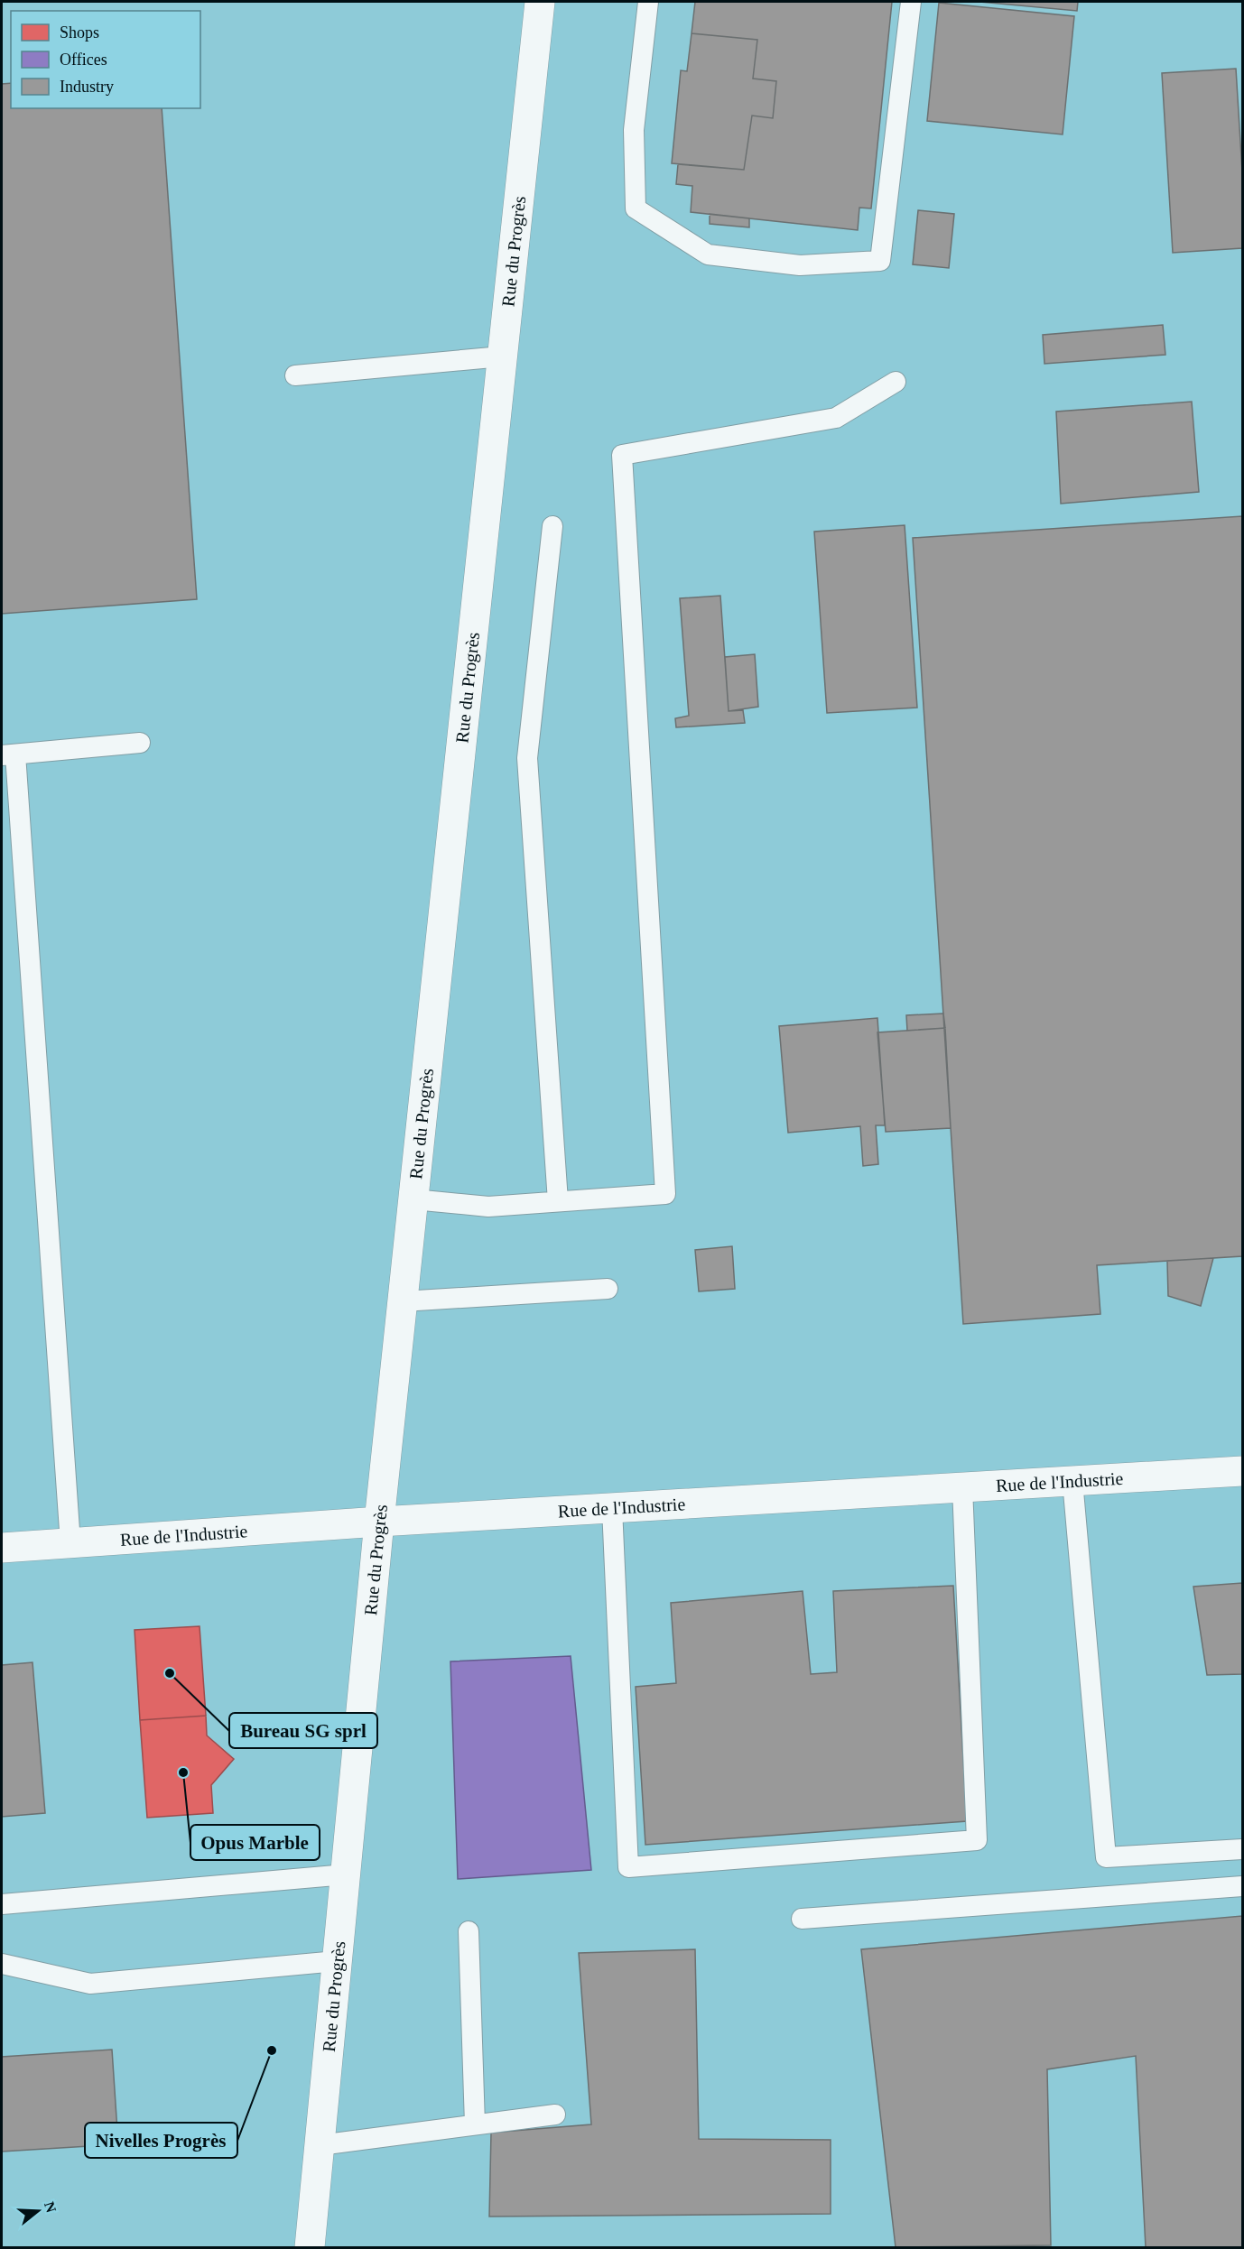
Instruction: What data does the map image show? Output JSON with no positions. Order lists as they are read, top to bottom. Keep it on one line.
{"streets":{"street":["Rue du Progrès","Rue de l'Industrie"]},"crossings":[["Rue du Progrès","Rue de l'Industrie"]],"places":["Bureau SG sprl","Opus Marble","Nivelles Progrès"],"legend":["Shops","Offices","Industry"],"north":"right"}
